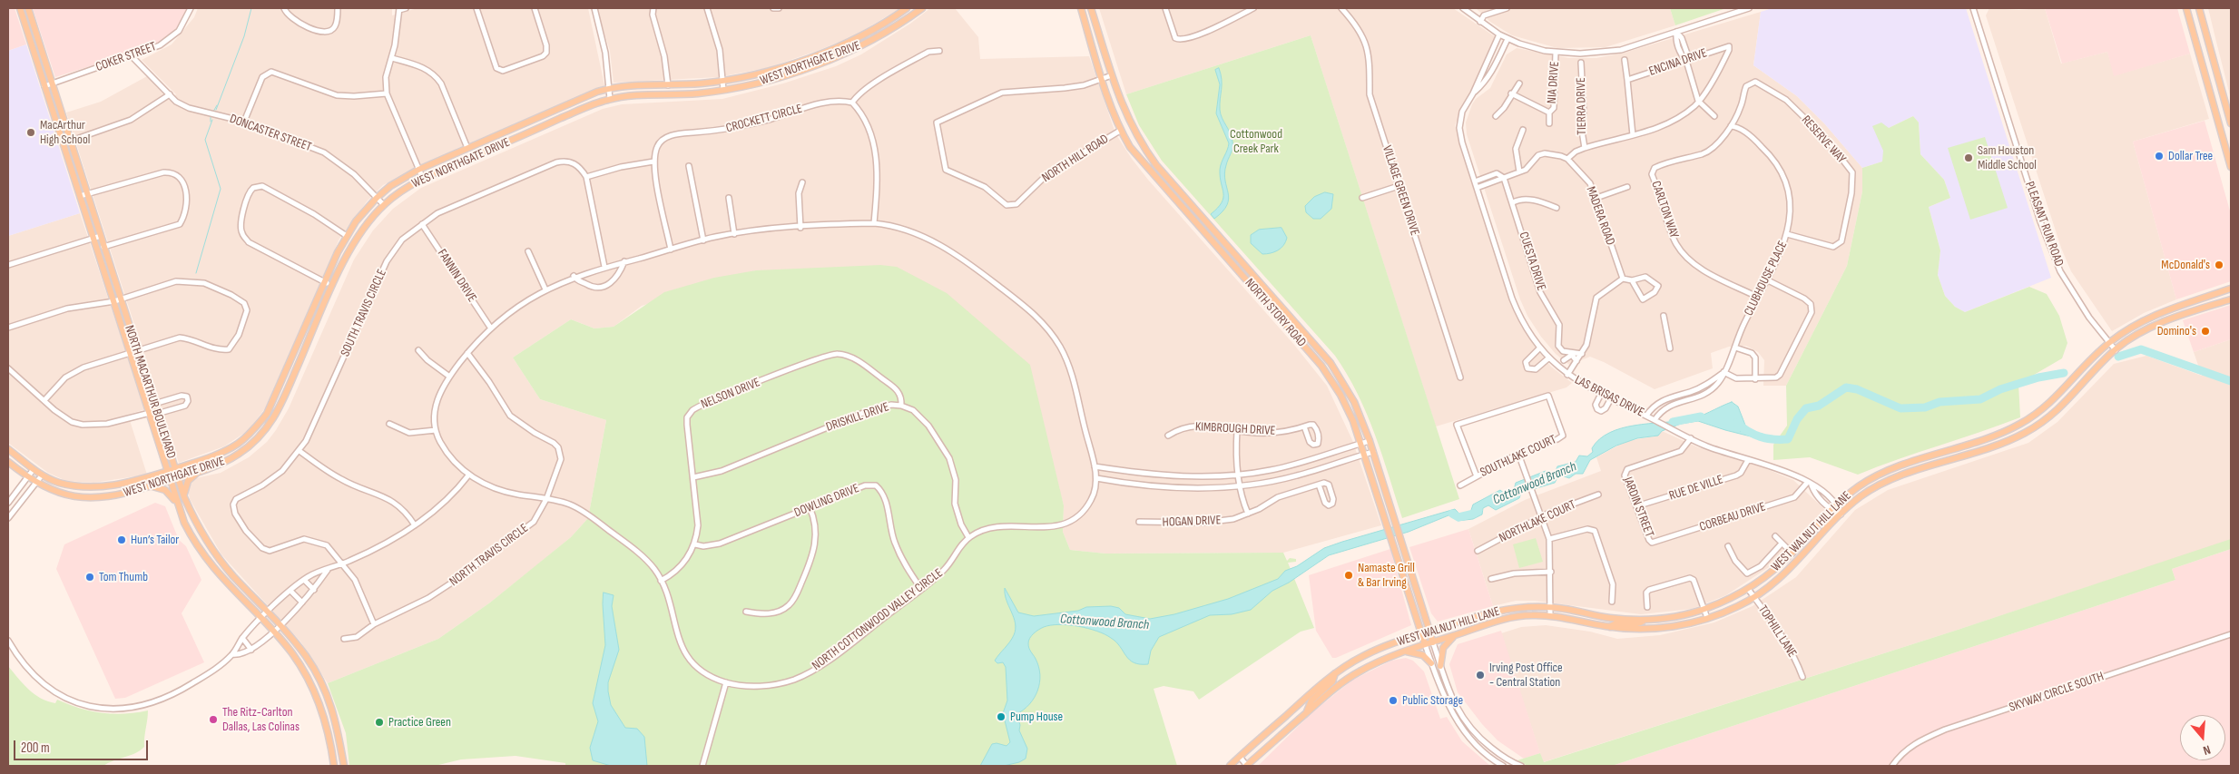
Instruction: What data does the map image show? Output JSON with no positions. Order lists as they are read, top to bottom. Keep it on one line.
{"streets":{"main road":["WEST NORTHGATE DRIVE","NORTH STORY ROAD","NORTH MACARTHUR BOULEVARD","WEST WALNUT HILL LANE"],"street":["COKER STREET","ENCINA DRIVE","NIA DRIVE","TIERRA DRIVE","CROCKETT CIRCLE","DONCASTER STREET","RESERVE WAY","NORTH HILL ROAD","VILLAGE GREEN DRIVE","CARLTON WAY","MADERA ROAD","PLEASANT RUN ROAD","CUESTA DRIVE","FANNIN DRIVE","CLUBHOUSE PLACE","SOUTH TRAVIS CIRCLE","NELSON DRIVE","LAS BRISAS DRIVE","DRISKILL DRIVE","KIMBROUGH DRIVE","SOUTHLAKE COURT","RUE DE VILLE","DOWLING DRIVE","JARDIN STREET","CORBEAU DRIVE","HOGAN DRIVE","NORTHLAKE COURT","NORTH TRAVIS CIRCLE","NORTH COTTONWOOD VALLEY CIRCLE","TOPHILL LANE","SKYWAY CIRCLE SOUTH"]},"crossings":[["COKER STREET","DONCASTER STREET"],["COKER STREET","NORTH MACARTHUR BOULEVARD"],["WEST NORTHGATE DRIVE","DONCASTER STREET"],["WEST NORTHGATE DRIVE","NORTH MACARTHUR BOULEVARD"],["RESERVE WAY","CARLTON WAY"],["RESERVE WAY","CLUBHOUSE PLACE"],["NORTH HILL ROAD","NORTH STORY ROAD"],["CARLTON WAY","CLUBHOUSE PLACE"],["PLEASANT RUN ROAD","WEST WALNUT HILL LANE"],["FANNIN DRIVE","SOUTH TRAVIS CIRCLE"],["CLUBHOUSE PLACE","LAS BRISAS DRIVE"],["NORTH STORY ROAD","WEST WALNUT HILL LANE"],["NELSON DRIVE","DRISKILL DRIVE"],["NELSON DRIVE","DOWLING DRIVE"],["NELSON DRIVE","NORTH COTTONWOOD VALLEY CIRCLE"],["LAS BRISAS DRIVE","RUE DE VILLE"],["LAS BRISAS DRIVE","JARDIN STREET"],["LAS BRISAS DRIVE","CORBEAU DRIVE"],["LAS BRISAS DRIVE","WEST WALNUT HILL LANE"],["DRISKILL DRIVE","NORTH COTTONWOOD VALLEY CIRCLE"],["RUE DE VILLE","JARDIN STREET"],["DOWLING DRIVE","NORTH COTTONWOOD VALLEY CIRCLE"],["JARDIN STREET","CORBEAU DRIVE"],["WEST WALNUT HILL LANE","TOPHILL LANE"],["NORTH TRAVIS CIRCLE","NORTH COTTONWOOD VALLEY CIRCLE"]],"water":["Cottonwood Branch"],"parks":["Cottonwood Creek Park"],"places":["MacArthur High School","Dollar Tree","Sam Houston Middle School","McDonald's","Domino's","Hun’s Tailor","Namaste Grill & Bar Irving","Tom Thumb","Irving Post Office - Central Station","Public Storage","Pump House","The Ritz-Carlton Dallas, Las Colinas","Practice Green"],"scale_bar":"200 m","north":"bottom"}
